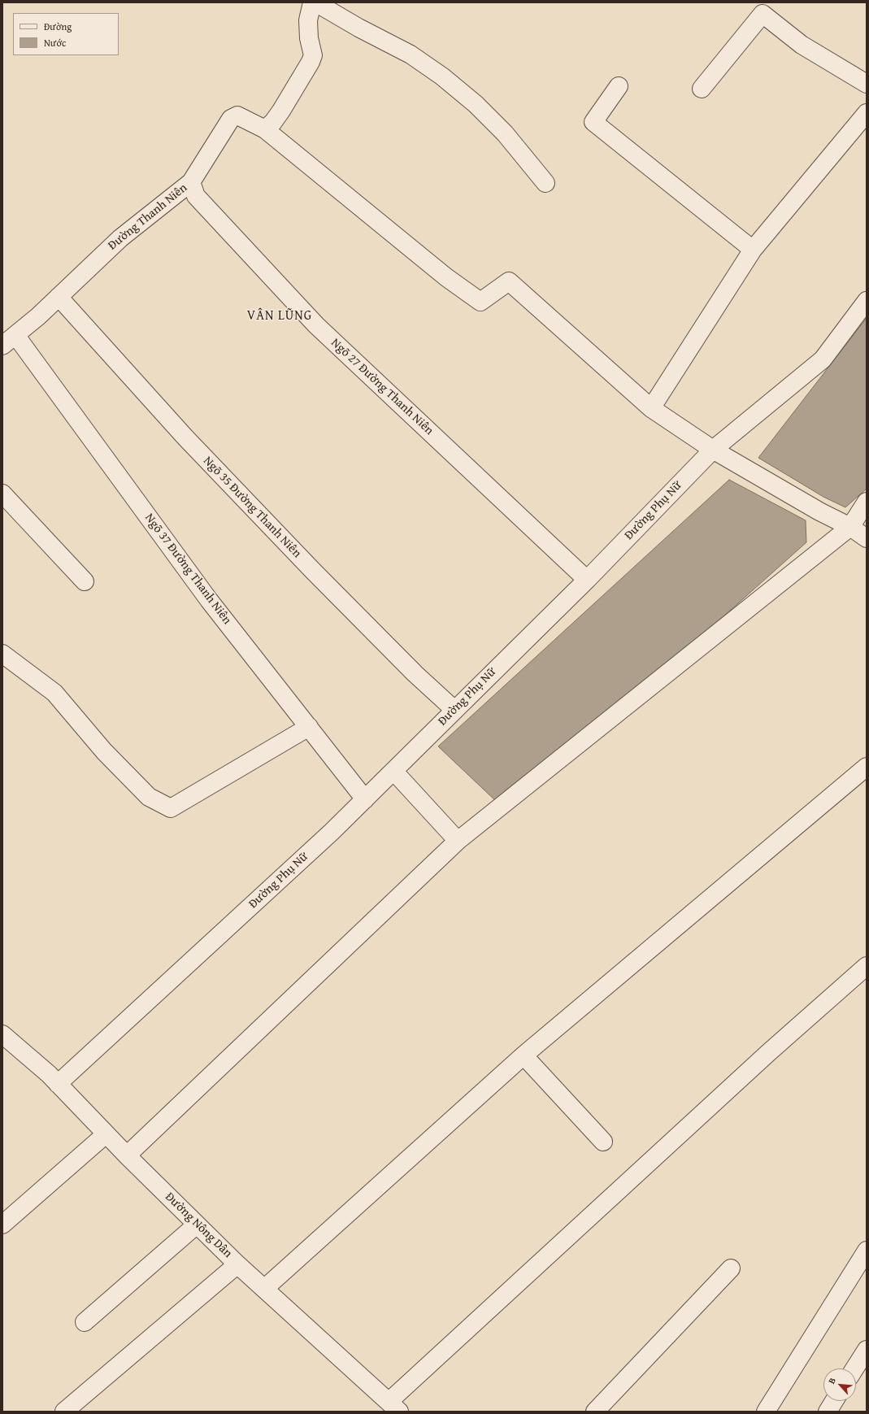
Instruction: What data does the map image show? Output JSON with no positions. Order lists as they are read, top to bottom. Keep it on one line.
{"streets":{"street":["Đường Thanh Niên","Ngõ 27 Đường Thanh Niên","Ngõ 35 Đường Thanh Niên","Đường Phụ Nữ","Ngõ 37 Đường Thanh Niên","Đường Nông Dân"]},"crossings":[["Đường Thanh Niên","Ngõ 27 Đường Thanh Niên"],["Đường Thanh Niên","Ngõ 35 Đường Thanh Niên"],["Đường Thanh Niên","Ngõ 37 Đường Thanh Niên"],["Ngõ 27 Đường Thanh Niên","Đường Phụ Nữ"],["Ngõ 35 Đường Thanh Niên","Đường Phụ Nữ"],["Đường Phụ Nữ","Ngõ 37 Đường Thanh Niên"],["Đường Phụ Nữ","Đường Nông Dân"]],"districts":["VÂN LŨNG"],"legend":["Đường","Nước"],"north":"top left"}
